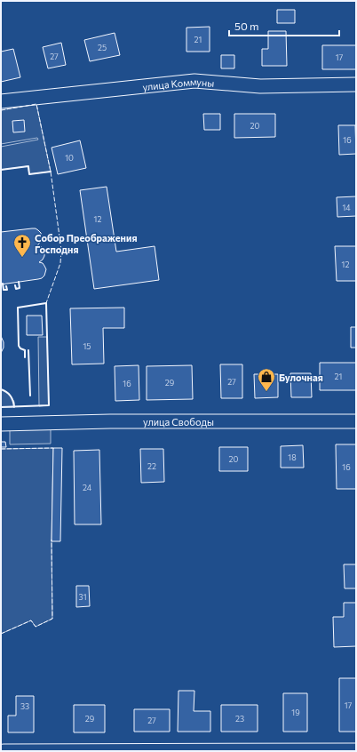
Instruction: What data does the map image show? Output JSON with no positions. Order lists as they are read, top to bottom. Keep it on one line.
{"streets":{"street":["улица Коммуны","улица Свободы"]},"places":{"church":["Собор Преображения Господня"],"shop":["Булочная"]},"house_numbers":["21","25","27","17","20","16","10","14","12","12","15","21","27","29","16","18","20","22","16","24","31","17","33","19","29","23","27"],"scale_bar":"50 m"}
